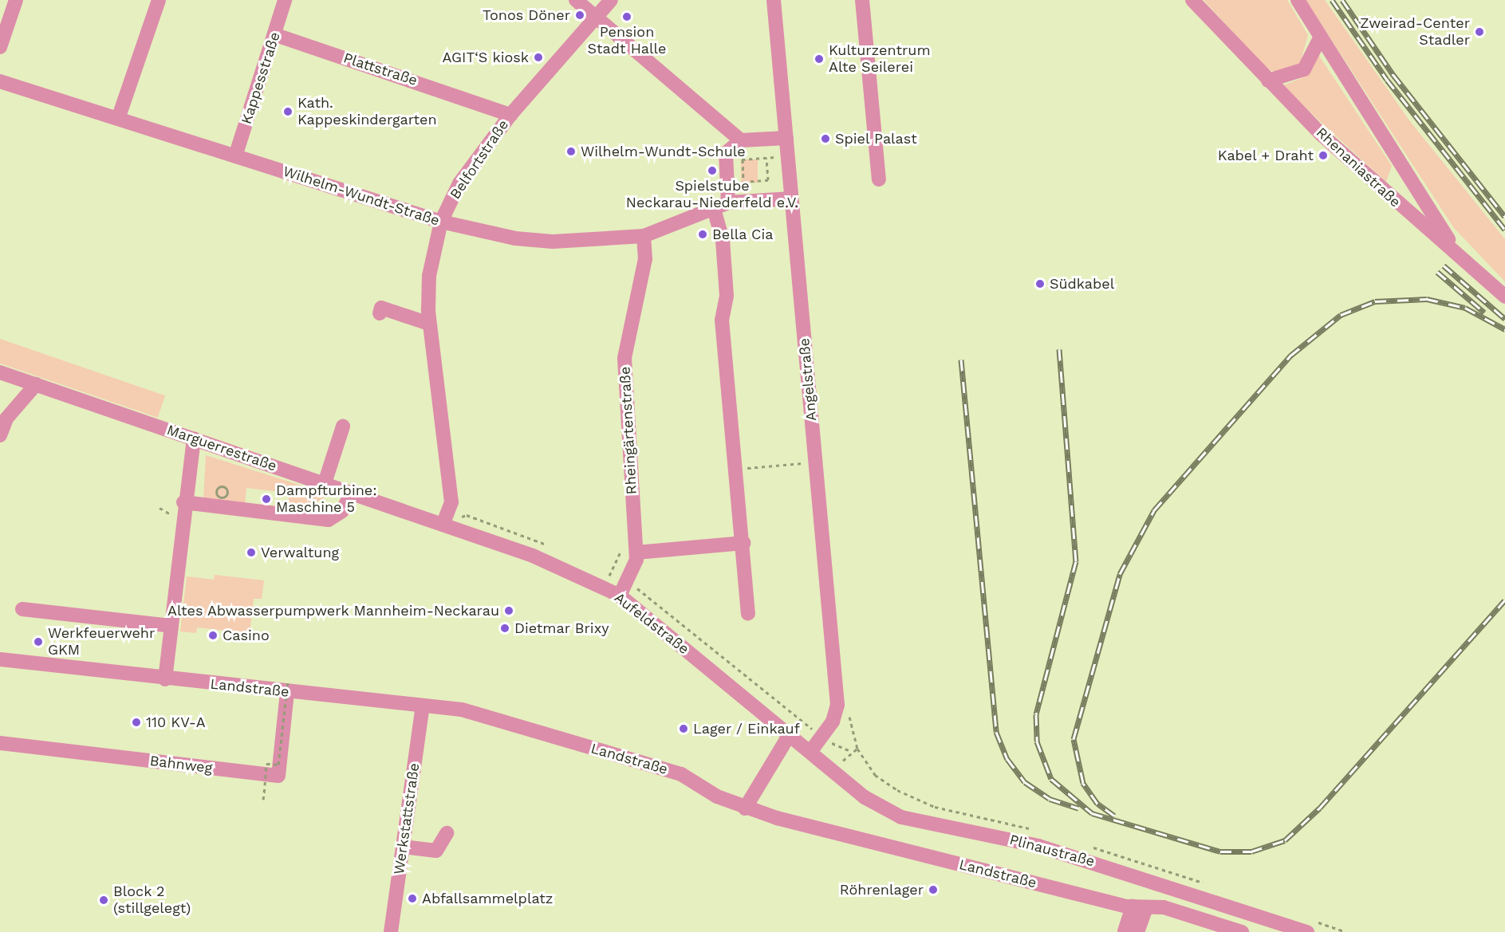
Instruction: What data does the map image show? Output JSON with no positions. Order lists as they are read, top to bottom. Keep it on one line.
{"streets":{"street":["Plattstraße","Kappesstraße","Belfortstraße","Rhenaniastraße","Wilhelm-Wundt-Straße","Angelstraße","Rheingärtenstraße","Marguerrestraße","Aufeldstraße","Landstraße","Bahnweg","Werkstattstraße","Plinaustraße"]},"crossings":[["Plattstraße","Kappesstraße"],["Plattstraße","Belfortstraße"],["Kappesstraße","Wilhelm-Wundt-Straße"],["Belfortstraße","Wilhelm-Wundt-Straße"],["Belfortstraße","Marguerrestraße"],["Belfortstraße","Aufeldstraße"],["Wilhelm-Wundt-Straße","Rheingärtenstraße"],["Angelstraße","Aufeldstraße"],["Angelstraße","Plinaustraße"],["Rheingärtenstraße","Aufeldstraße"],["Marguerrestraße","Aufeldstraße"],["Aufeldstraße","Plinaustraße"],["Landstraße","Bahnweg"],["Landstraße","Werkstattstraße"]],"places":["Tonos Döner","Pension Stadt Halle","Zweirad-Center Stadler","AGIT‘S kiosk","Kulturzentrum Alte Seilerei","Kath. Kappeskindergarten","Spiel Palast","Wilhelm-Wundt-Schule","Kabel + Draht","Spielstube Neckarau-Niederfeld e.V.","Bella Cia","Südkabel","Dampfturbine: Maschine 5","Verwaltung","Altes Abwasserpumpwerk Mannheim-Neckarau","Dietmar Brixy","Casino","Werkfeuerwehr GKM","110 KV-A","Lager / Einkauf","Röhrenlager","Abfallsammelplatz","Block 2 (stillgelegt)"]}
